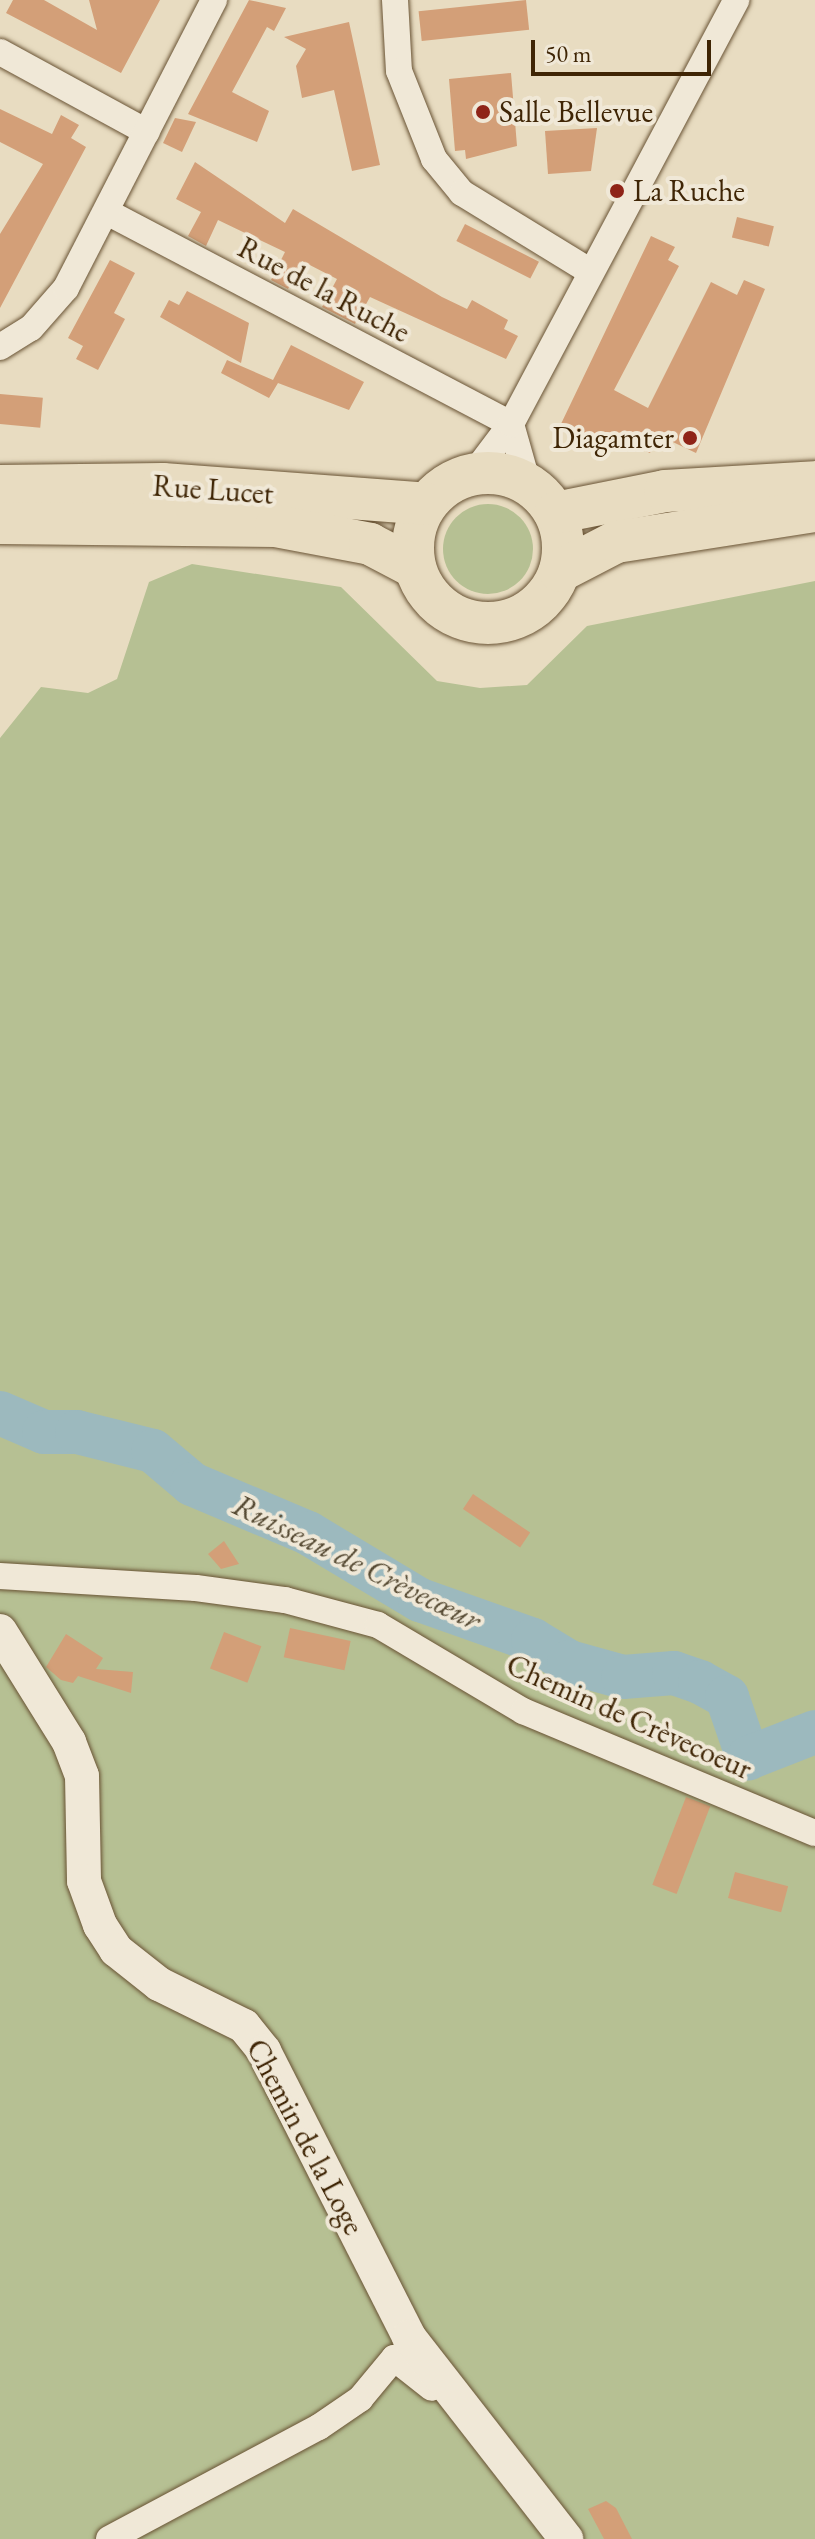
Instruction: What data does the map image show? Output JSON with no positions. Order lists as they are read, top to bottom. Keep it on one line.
{"streets":{"main road":["Rue Lucet"],"street":["Rue de la Ruche","Chemin de Crèvecoeur","Chemin de la Loge"]},"water":["Ruisseau de Crèvecœur"],"places":["Salle Bellevue","La Ruche","Diagamter"],"scale_bar":"50 m"}
